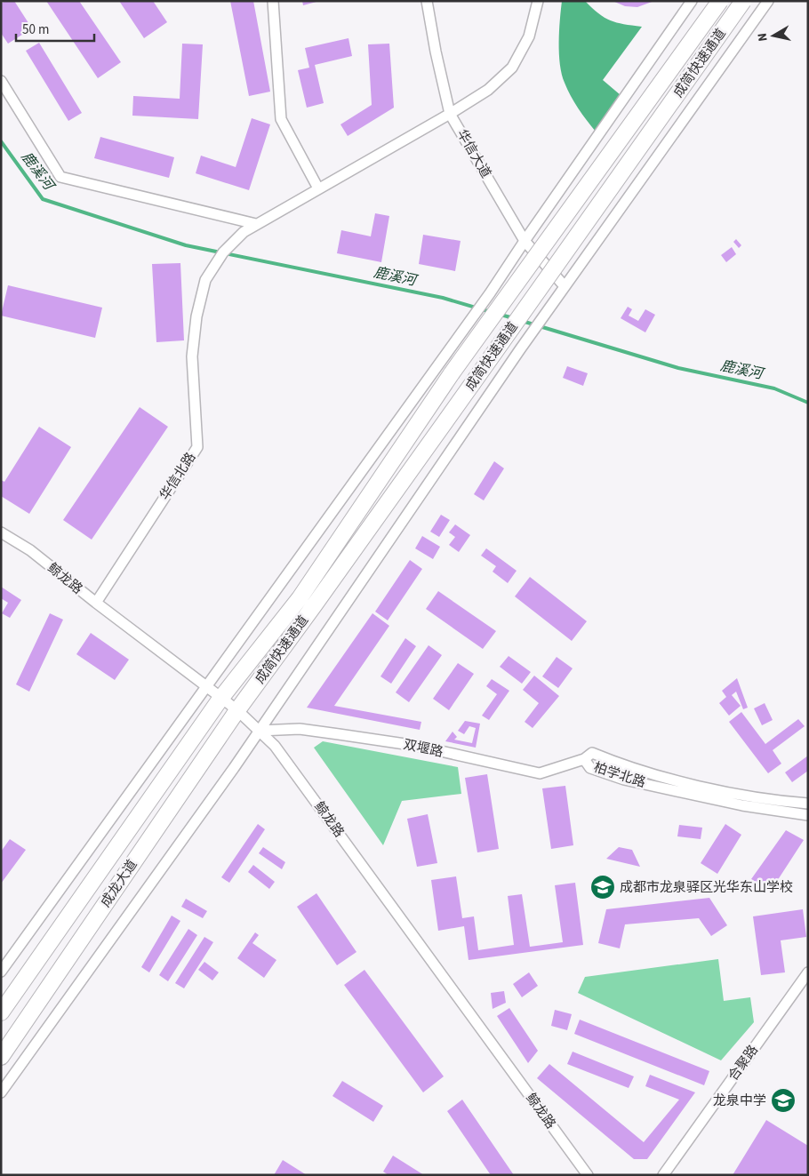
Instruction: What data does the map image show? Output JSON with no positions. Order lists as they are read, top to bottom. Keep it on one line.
{"streets":{"highway":["成简快速通道","成龙大道"],"street":["华信大道","华信北路","鲸龙路","双堰路","柏学北路","合聚路"]},"crossings":[["成简快速通道","鲸龙路"],["成简快速通道","成龙大道"],["华信大道","华信北路"],["华信北路","鲸龙路"],["鲸龙路","双堰路"],["鲸龙路","成龙大道"],["双堰路","柏学北路"]],"water":["鹿溪河"],"places":{"school or university":["成都市龙泉驿区光华东山学校","龙泉中学"]},"scale_bar":"50 m","north":"left"}
